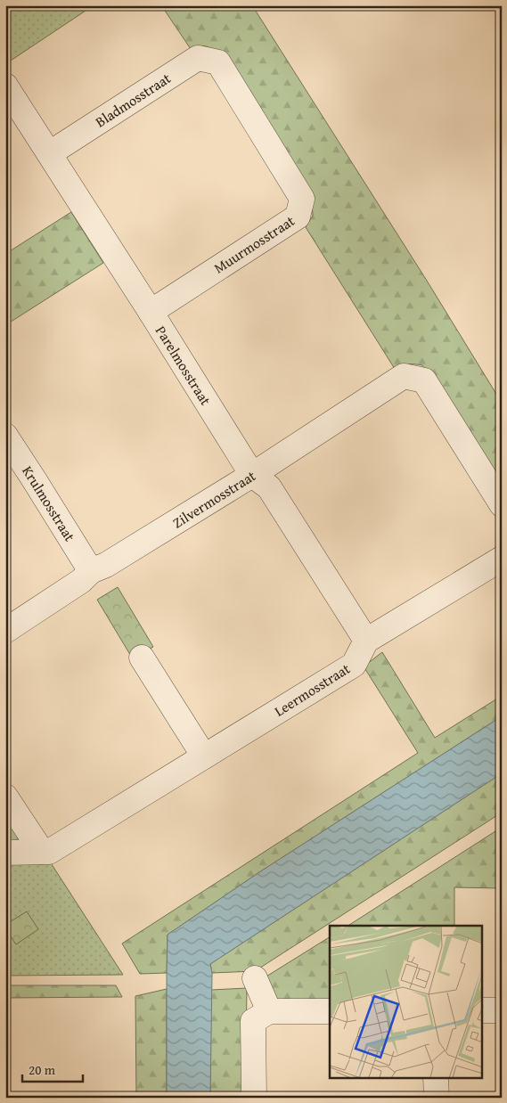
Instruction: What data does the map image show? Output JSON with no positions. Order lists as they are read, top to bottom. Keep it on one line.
{"streets":{"street":["Bladmosstraat","Muurmosstraat","Parelmosstraat","Zilvermosstraat","Krulmosstraat","Leermosstraat"]},"crossings":[["Bladmosstraat","Muurmosstraat"],["Bladmosstraat","Parelmosstraat"],["Muurmosstraat","Parelmosstraat"],["Parelmosstraat","Zilvermosstraat"],["Parelmosstraat","Leermosstraat"],["Zilvermosstraat","Krulmosstraat"]],"scale_bar":"20 m"}
